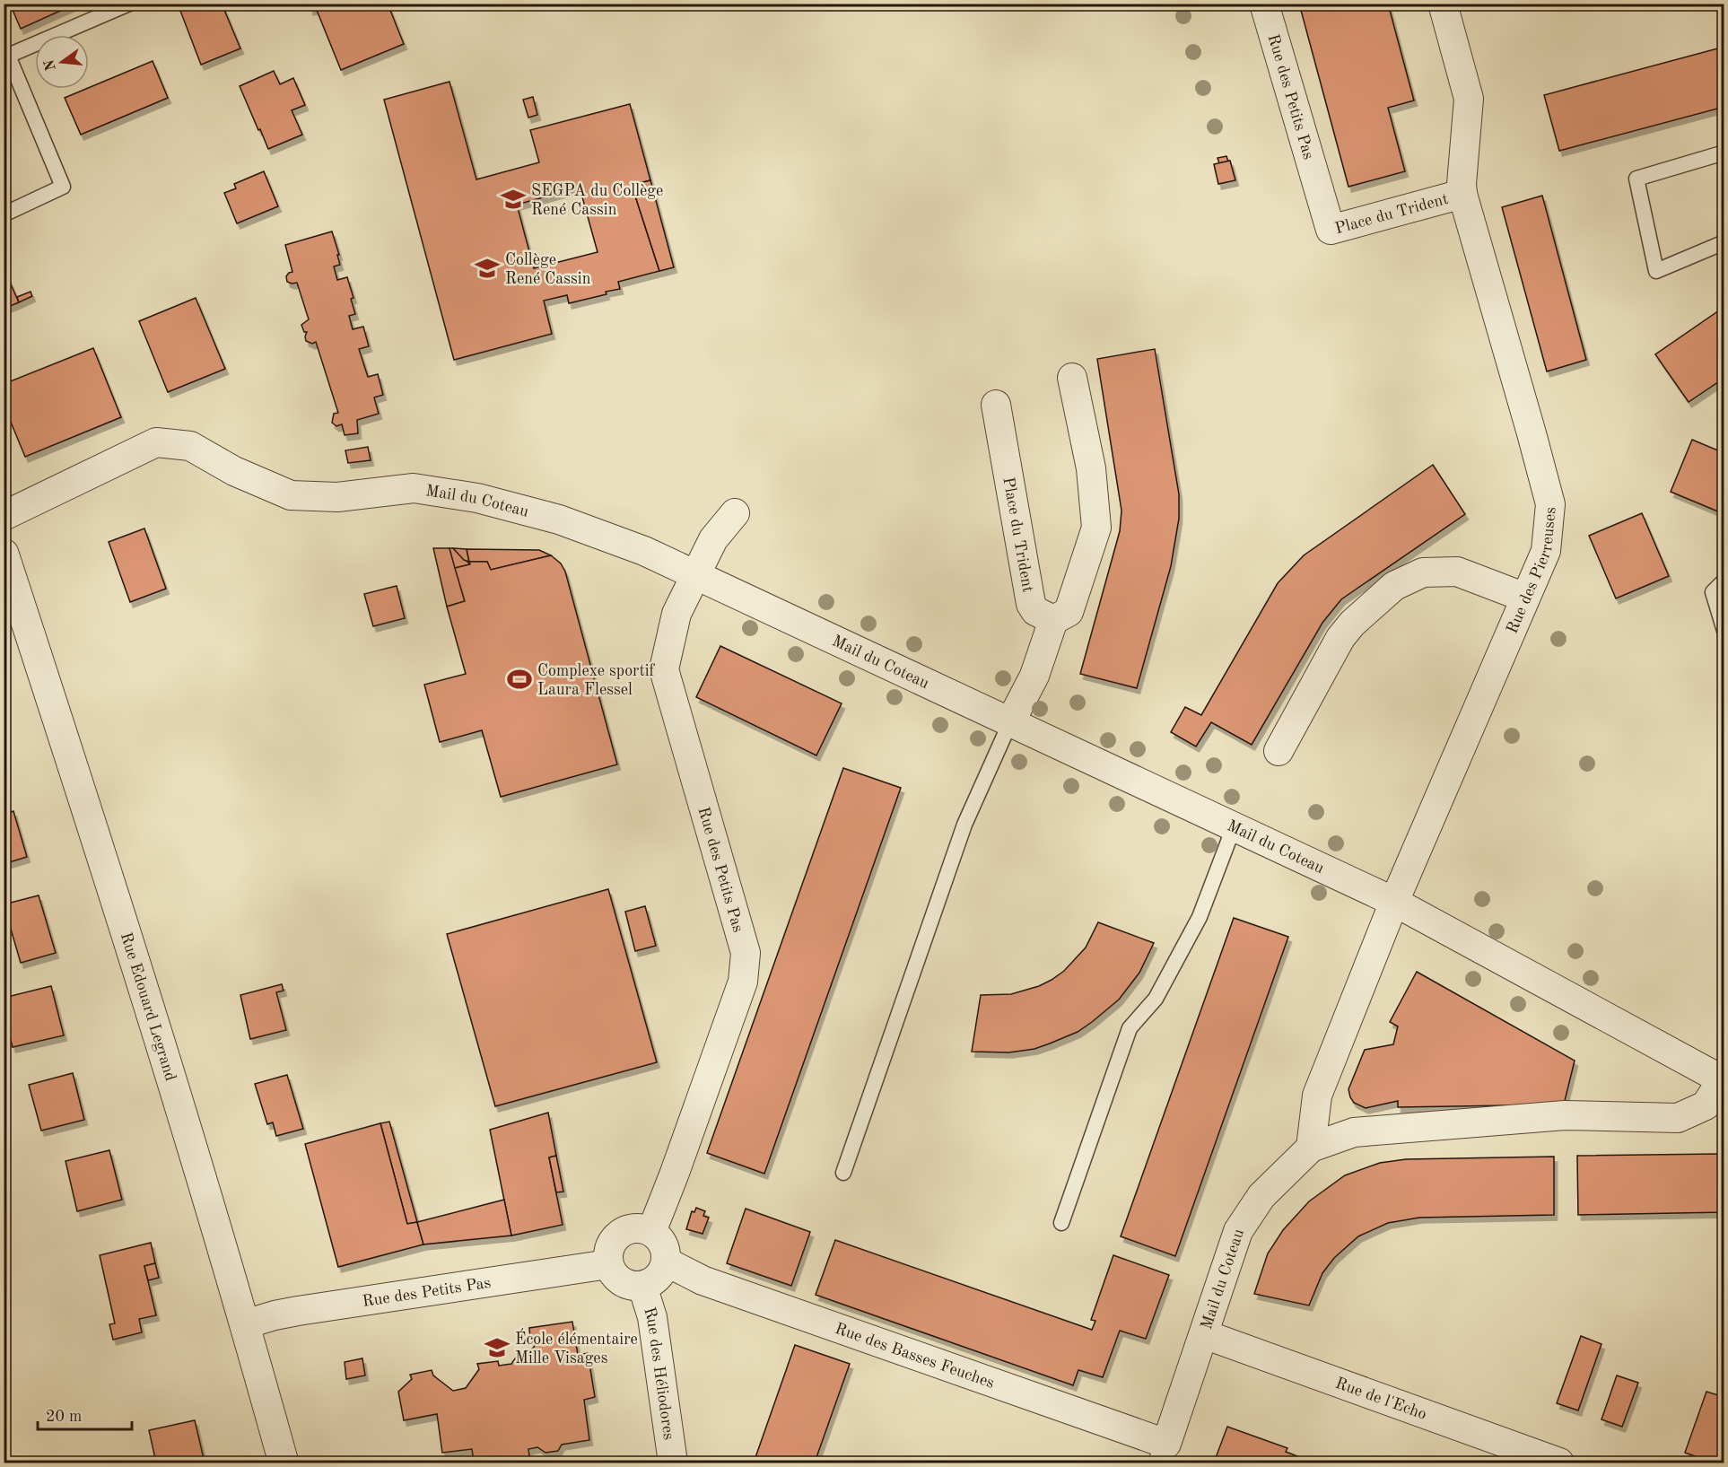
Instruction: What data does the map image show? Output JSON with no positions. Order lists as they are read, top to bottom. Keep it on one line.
{"streets":{"street":["Rue des Petits Pas","Place du Trident","Mail du Coteau","Rue des Pierreuses","Rue Edouard Legrand","Rue des Basses Feuches","Rue des Héliodores","Rue de l'Echo"]},"crossings":[["Rue des Petits Pas","Place du Trident"],["Rue des Petits Pas","Mail du Coteau"],["Rue des Petits Pas","Rue Edouard Legrand"],["Rue des Petits Pas","Rue des Basses Feuches"],["Rue des Petits Pas","Rue des Héliodores"],["Place du Trident","Rue des Pierreuses"],["Mail du Coteau","Rue des Pierreuses"],["Mail du Coteau","Rue des Basses Feuches"],["Mail du Coteau","Rue de l'Echo"],["Rue des Basses Feuches","Rue des Héliodores"]],"places":{"school or university":["SEGPA du Collège René Cassin","Collège René Cassin","École élémentaire Mille Visages"],"sports":["Complexe sportif Laura Flessel"]},"scale_bar":"20 m","north":"left"}
